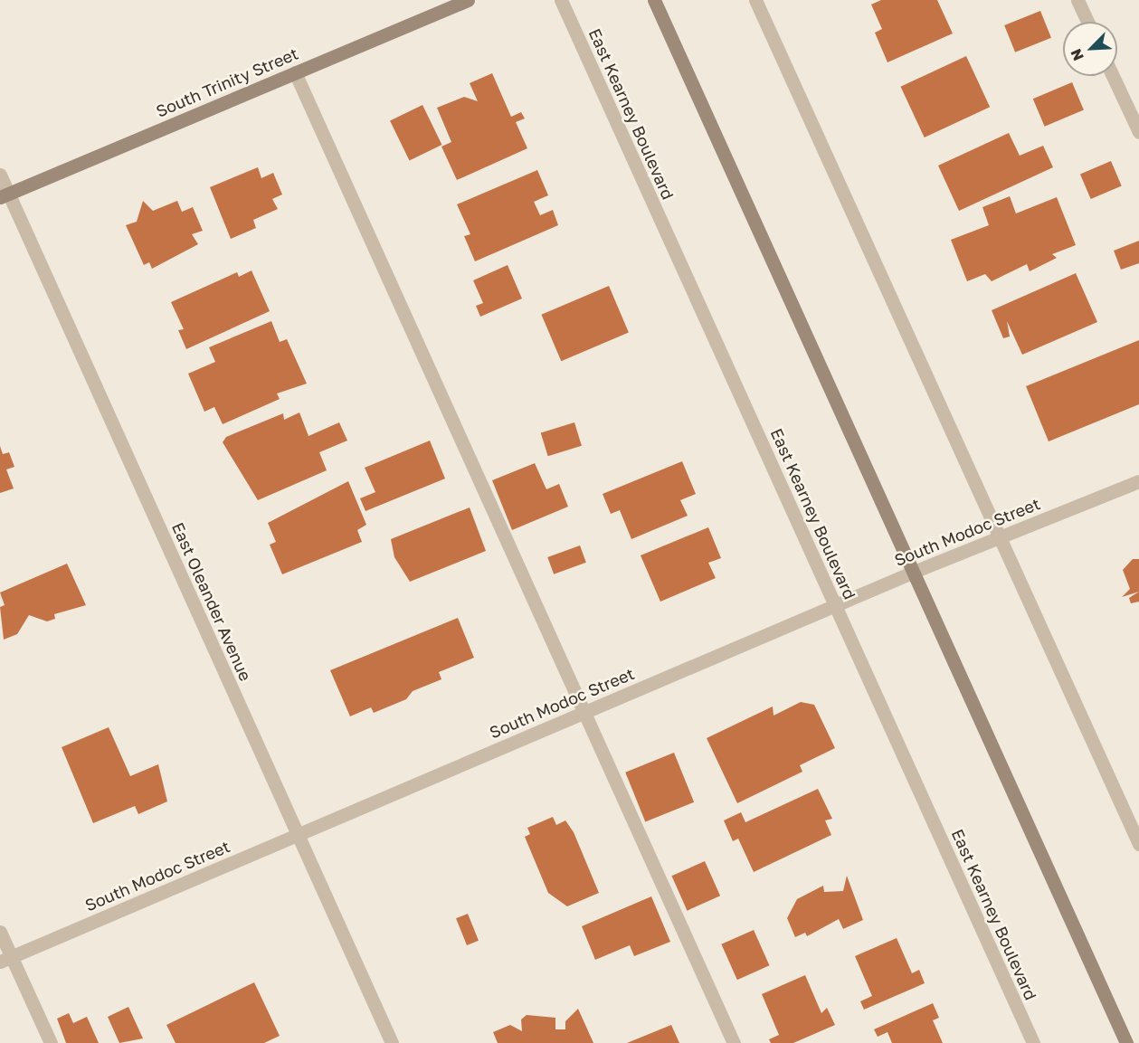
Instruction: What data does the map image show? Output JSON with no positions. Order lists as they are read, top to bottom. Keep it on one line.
{"streets":{"main road":["South Trinity Street"],"street":["East Kearney Boulevard","South Modoc Street","East Oleander Avenue"]},"crossings":[["South Trinity Street","East Oleander Avenue"],["East Kearney Boulevard","South Modoc Street"],["South Modoc Street","East Oleander Avenue"]],"north":"bottom left"}
